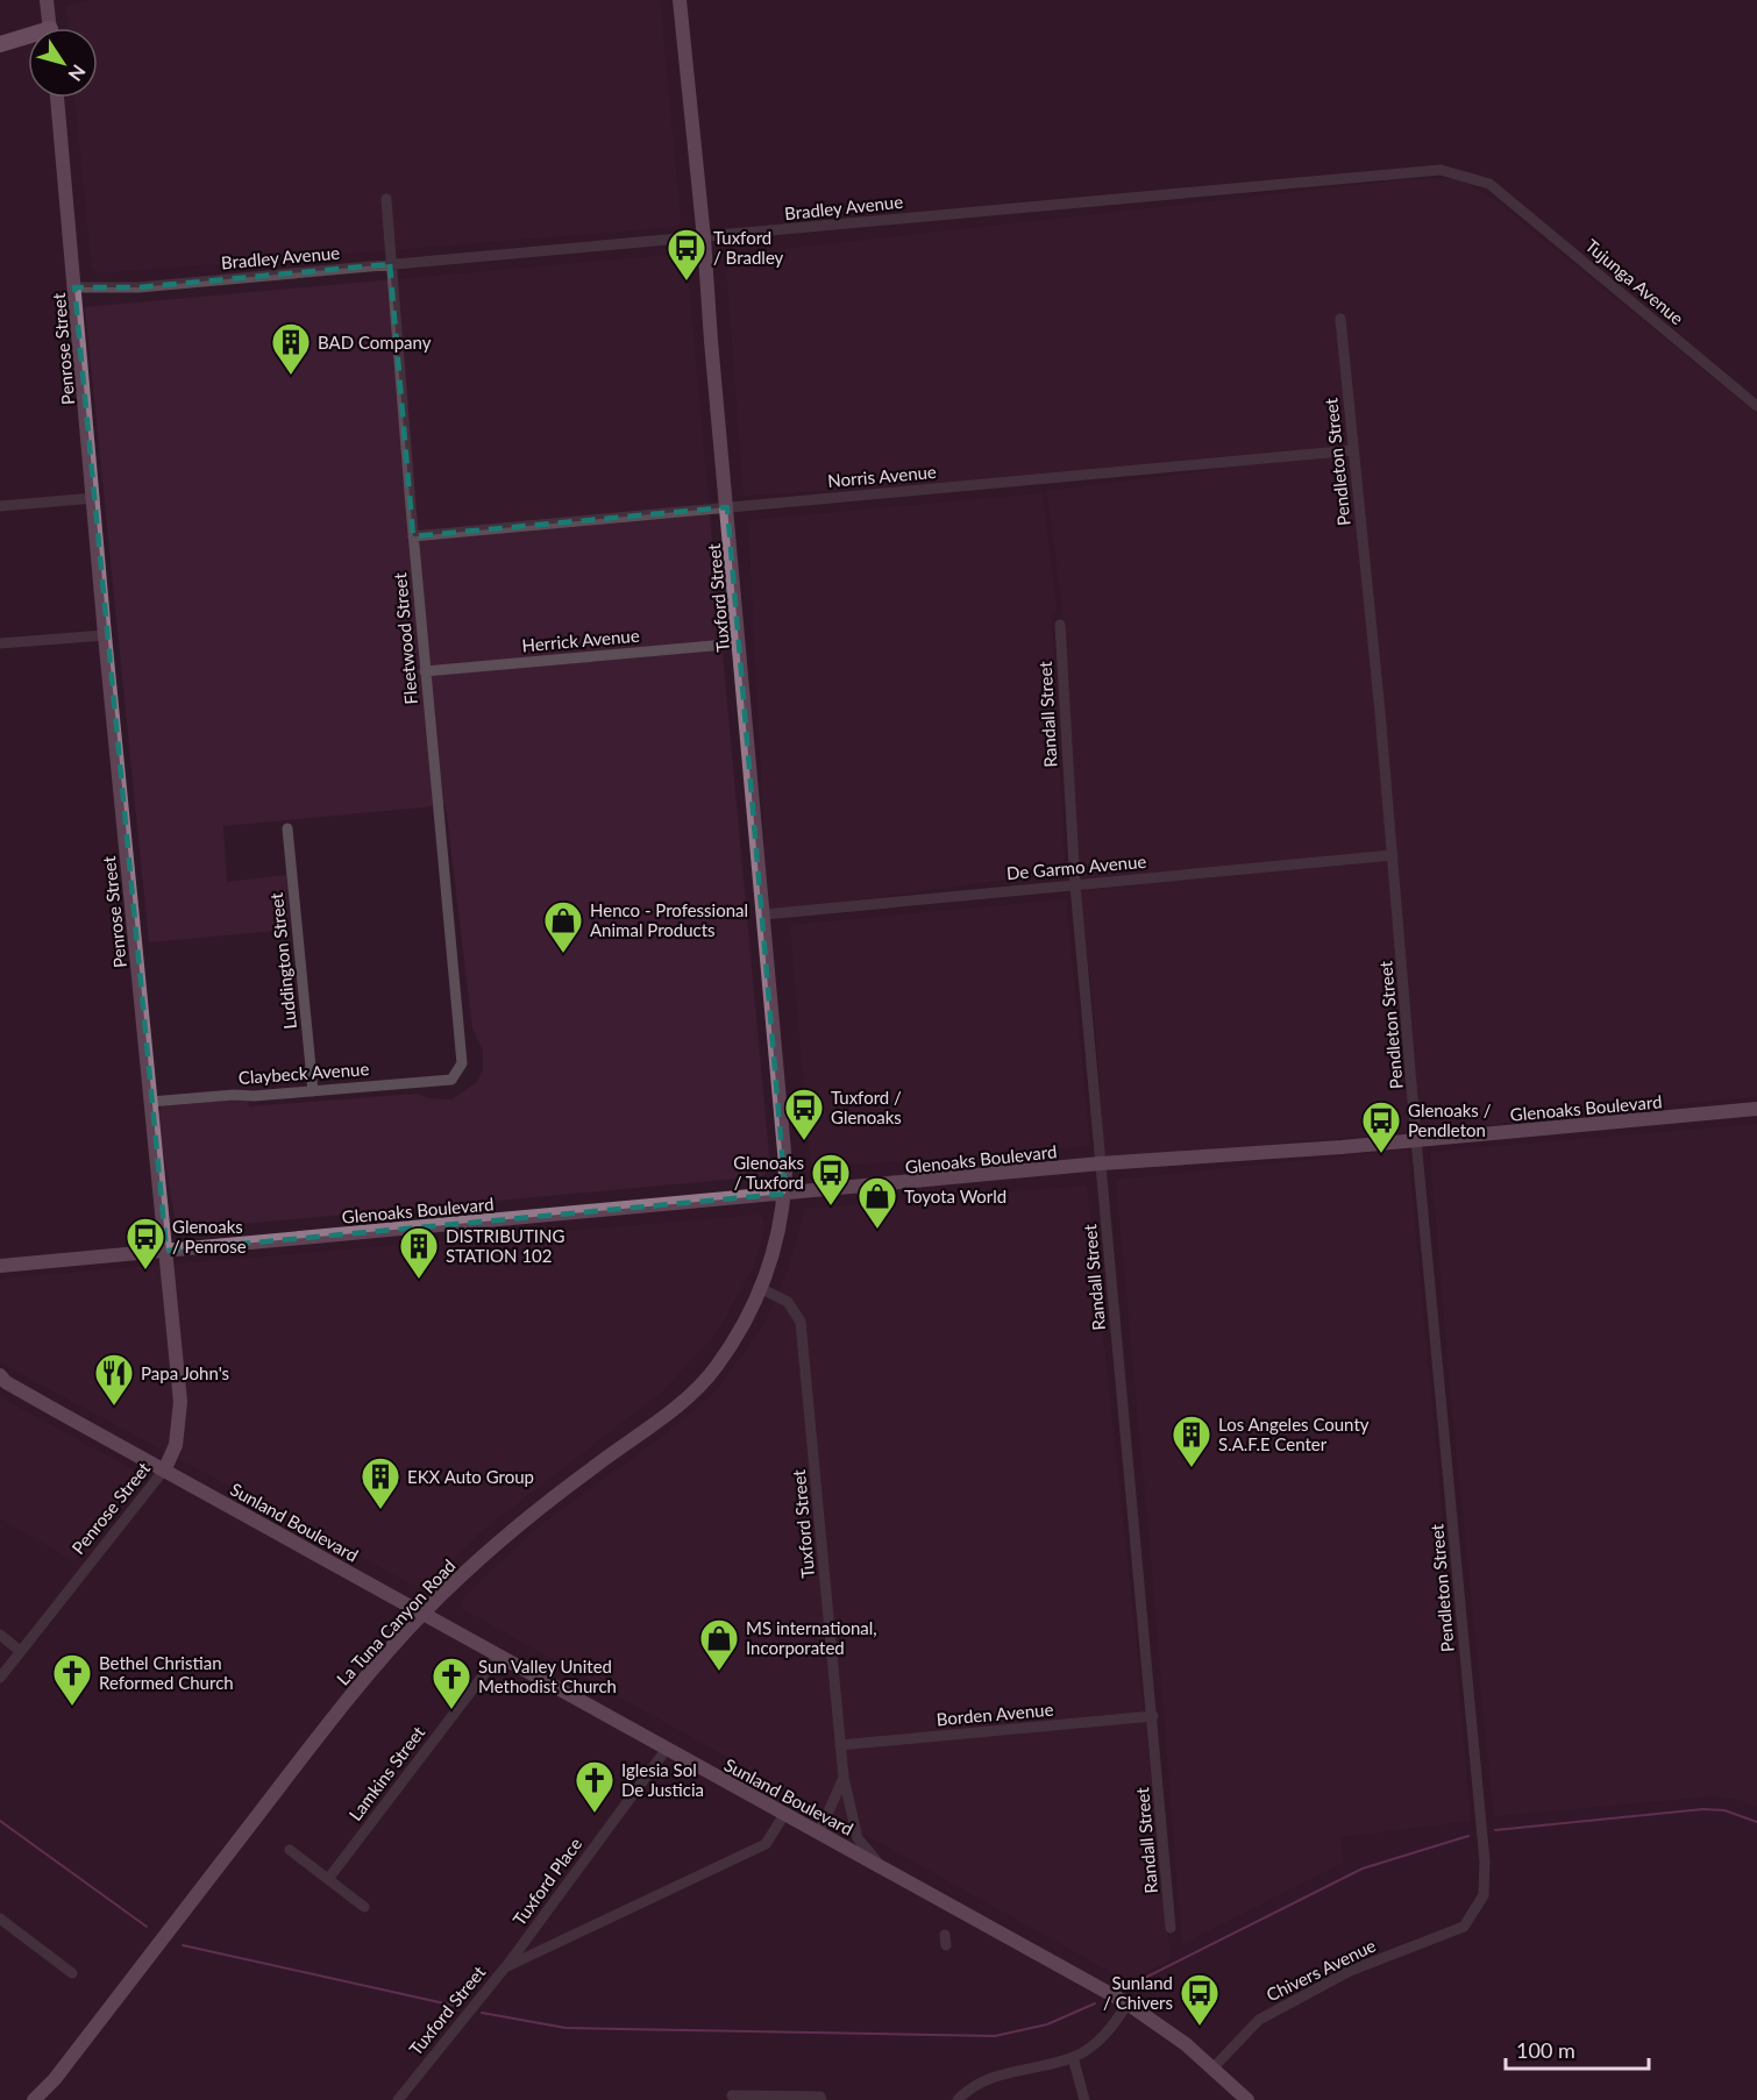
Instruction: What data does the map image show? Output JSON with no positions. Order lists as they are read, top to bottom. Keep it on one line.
{"streets":{"main road":["Penrose Street","Tuxford Street","Glenoaks Boulevard","Sunland Boulevard","La Tuna Canyon Road"],"street":["Bradley Avenue","Tujunga Avenue","Pendleton Street","Norris Avenue","Fleetwood Street","Herrick Avenue","Randall Street","De Garmo Avenue","Luddington Street","Claybeck Avenue","Borden Avenue","Lamkins Street","Tuxford Place","Chivers Avenue"]},"crossings":[["Bradley Avenue","Tujunga Avenue"],["Bradley Avenue","Penrose Street"],["Bradley Avenue","Tuxford Street"],["Bradley Avenue","Fleetwood Street"],["Penrose Street","Claybeck Avenue"],["Penrose Street","Glenoaks Boulevard"],["Penrose Street","Sunland Boulevard"],["Pendleton Street","Norris Avenue"],["Pendleton Street","De Garmo Avenue"],["Pendleton Street","Glenoaks Boulevard"],["Pendleton Street","Chivers Avenue"],["Norris Avenue","Tuxford Street"],["Norris Avenue","Fleetwood Street"],["Tuxford Street","Herrick Avenue"],["Tuxford Street","De Garmo Avenue"],["Tuxford Street","Glenoaks Boulevard"],["Tuxford Street","Sunland Boulevard"],["Tuxford Street","La Tuna Canyon Road"],["Tuxford Street","Borden Avenue"],["Tuxford Street","Tuxford Place"],["Fleetwood Street","Herrick Avenue"],["Fleetwood Street","Claybeck Avenue"],["Randall Street","De Garmo Avenue"],["Randall Street","Glenoaks Boulevard"],["Randall Street","Borden Avenue"],["Luddington Street","Claybeck Avenue"],["Glenoaks Boulevard","La Tuna Canyon Road"],["Sunland Boulevard","La Tuna Canyon Road"],["Sunland Boulevard","Lamkins Street"],["Sunland Boulevard","Tuxford Place"],["Sunland Boulevard","Chivers Avenue"]],"places":{"bus stop":["Tuxford / Bradley","Tuxford / Glenoaks","Glenoaks / Pendleton","Glenoaks / Tuxford","Glenoaks / Penrose","Sunland / Chivers"],"building":["BAD Company","DISTRIBUTING STATION 102","Los Angeles County S.A.F.E Center","EKX Auto Group"],"shop":["Henco - Professional Animal Products","Toyota World","MS international, Incorporated"],"restaurant":["Papa John's"],"church":["Bethel Christian Reformed Church","Sun Valley United Methodist Church","Iglesia Sol De Justicia"]},"scale_bar":"100 m","north":"bottom right"}
